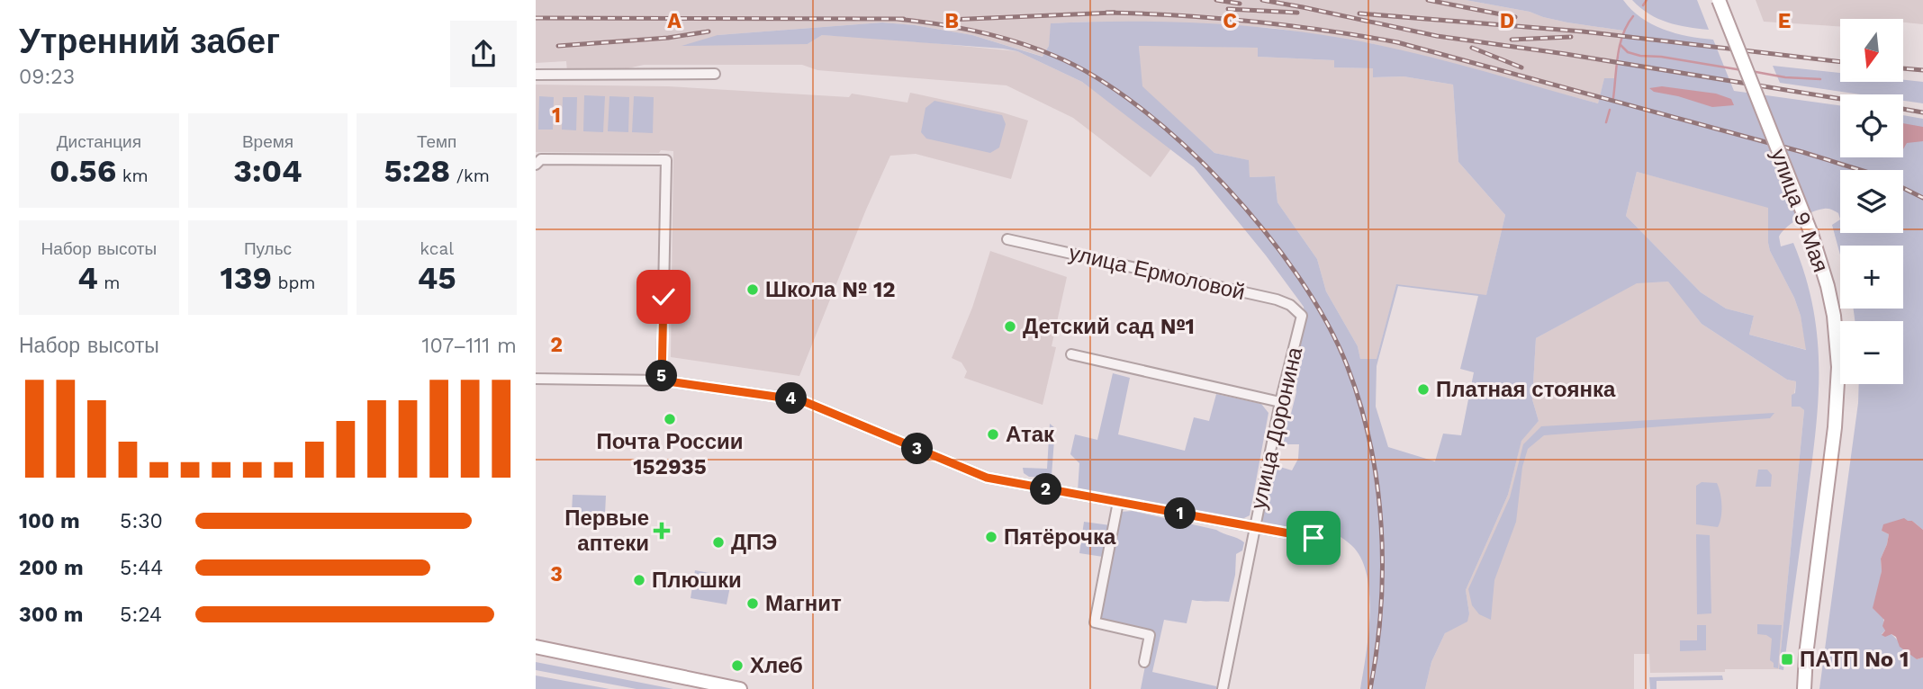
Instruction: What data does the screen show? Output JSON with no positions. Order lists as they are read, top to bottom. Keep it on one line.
{"streets":{"main road":["улица 9 Мая"],"street":["улица Ермоловой","улица Доронина"]},"crossings":[["улица Ермоловой","улица Доронина"]],"places":{"other":["Школа № 12","Детский сад №1","Платная стоянка","Почта России 152935","Атак","Пятёрочка","ДПЭ","Плюшки","Магнит","Хлеб"],"health":["Первые аптеки"],"transit":["ПАТП No 1"]},"north":"bottom","page":{"heading":["Утренний забег","09:23"],"map_buttons":["+","−"],"stats":[["Дистанция","0.56 km"],["Время","3:04"],["Темп","5:28 /km"],["Набор высоты","4 m"],["Пульс","139 bpm"],["kcal","45"]],"chart":["Набор высоты","107–111 m"],"pins":["5","4","3","2","1"],"list":[{"name":"100 m","note":"5:30"},{"name":"200 m","note":"5:44"},{"name":"300 m","note":"5:24"}]},"grid":{"columns":["A","B","C","D","E"],"rows":["1","2","3"]}}
